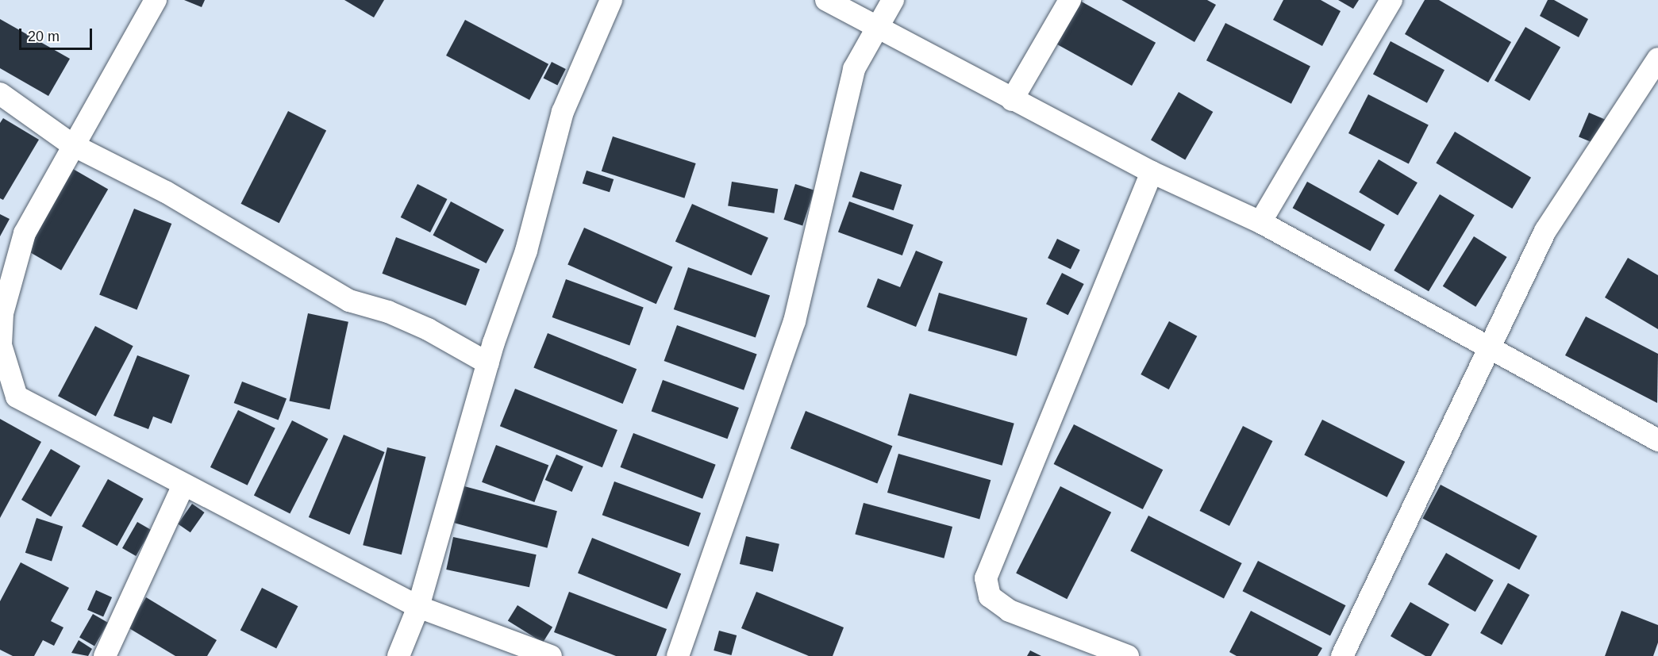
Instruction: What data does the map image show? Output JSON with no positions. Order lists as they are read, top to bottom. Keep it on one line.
{"scale_bar":"20 m"}
